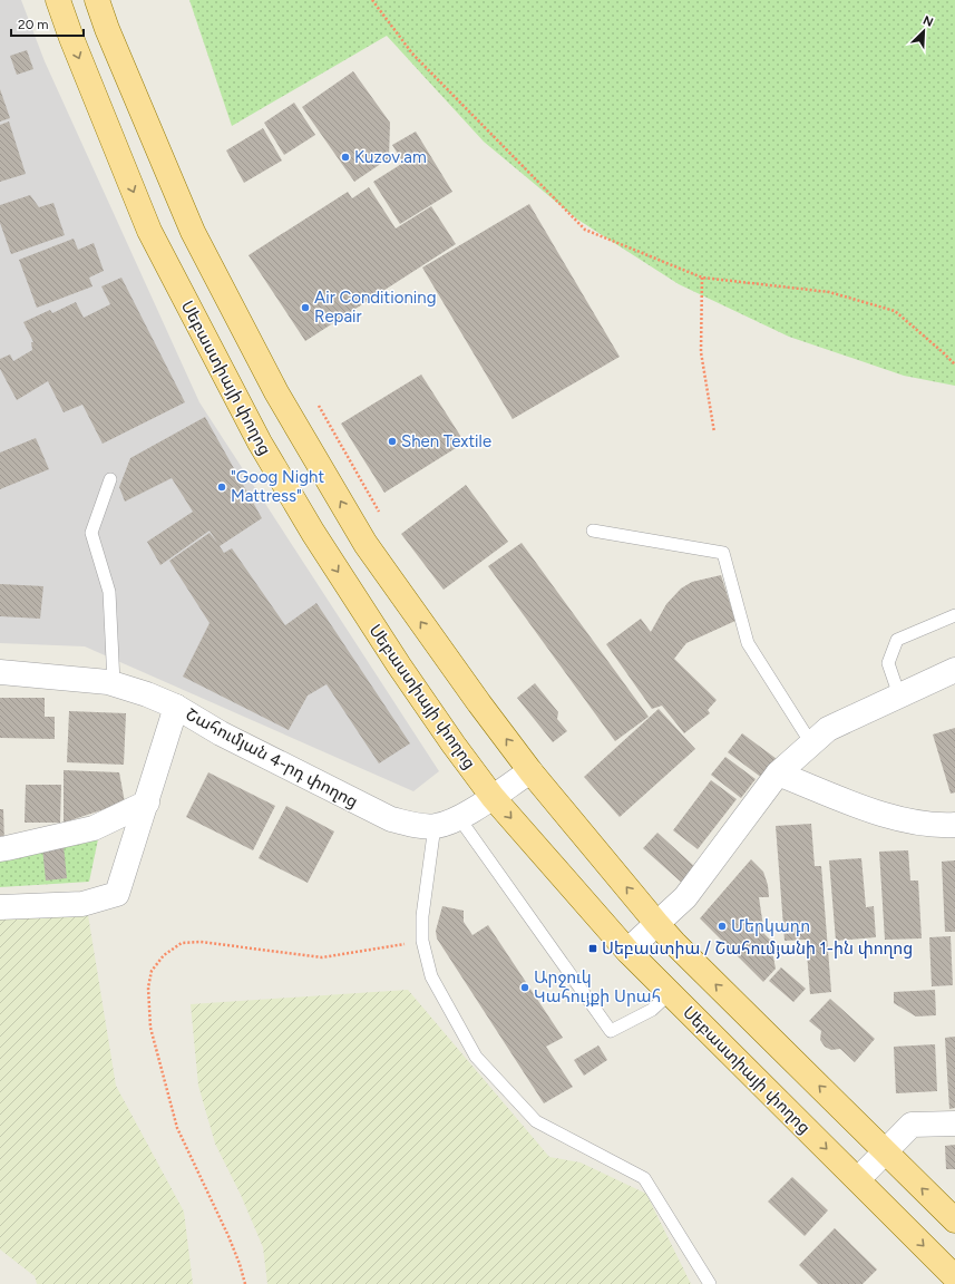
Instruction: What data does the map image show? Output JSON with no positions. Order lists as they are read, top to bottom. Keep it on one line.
{"streets":{"main road":["Սեբաստիայի փողոց"],"street":["Շահումյան 4-րդ փողոց"]},"crossings":[["Սեբաստիայի փողոց","Շահումյան 4-րդ փողոց"]],"places":{"other":["Kuzov.am","Air Conditioning Repair","Shen Textile","\"Goog Night Mattress\"","Մերկադո","Արջուկ Կահույքի Սրահ"],"transit":["Սեբաստիա / Շահումյանի 1-ին փողոց"]},"scale_bar":"20 m","north":"top right"}
